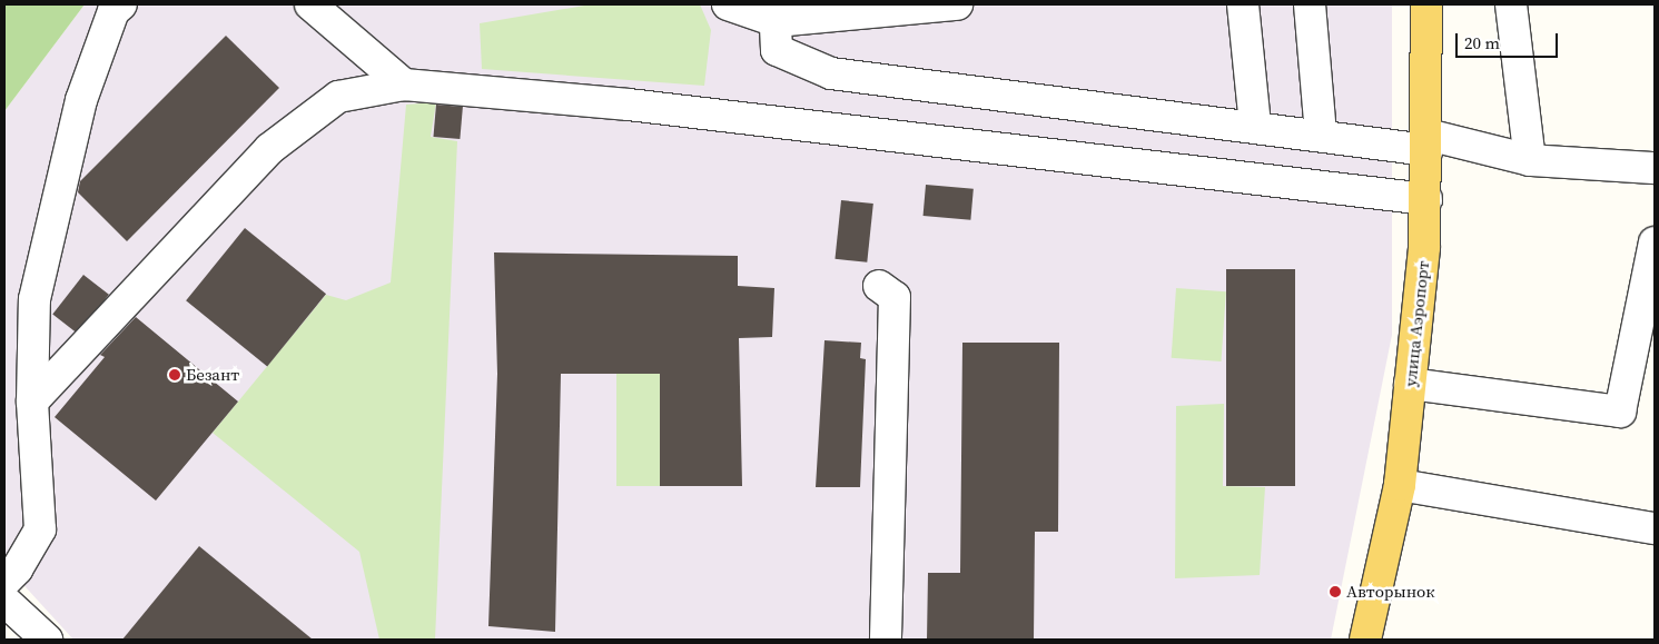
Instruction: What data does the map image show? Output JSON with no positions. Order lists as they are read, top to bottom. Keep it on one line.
{"streets":{"main road":["улица Аэропорт"]},"places":["Безант","Авторынок"],"scale_bar":"20 m"}
